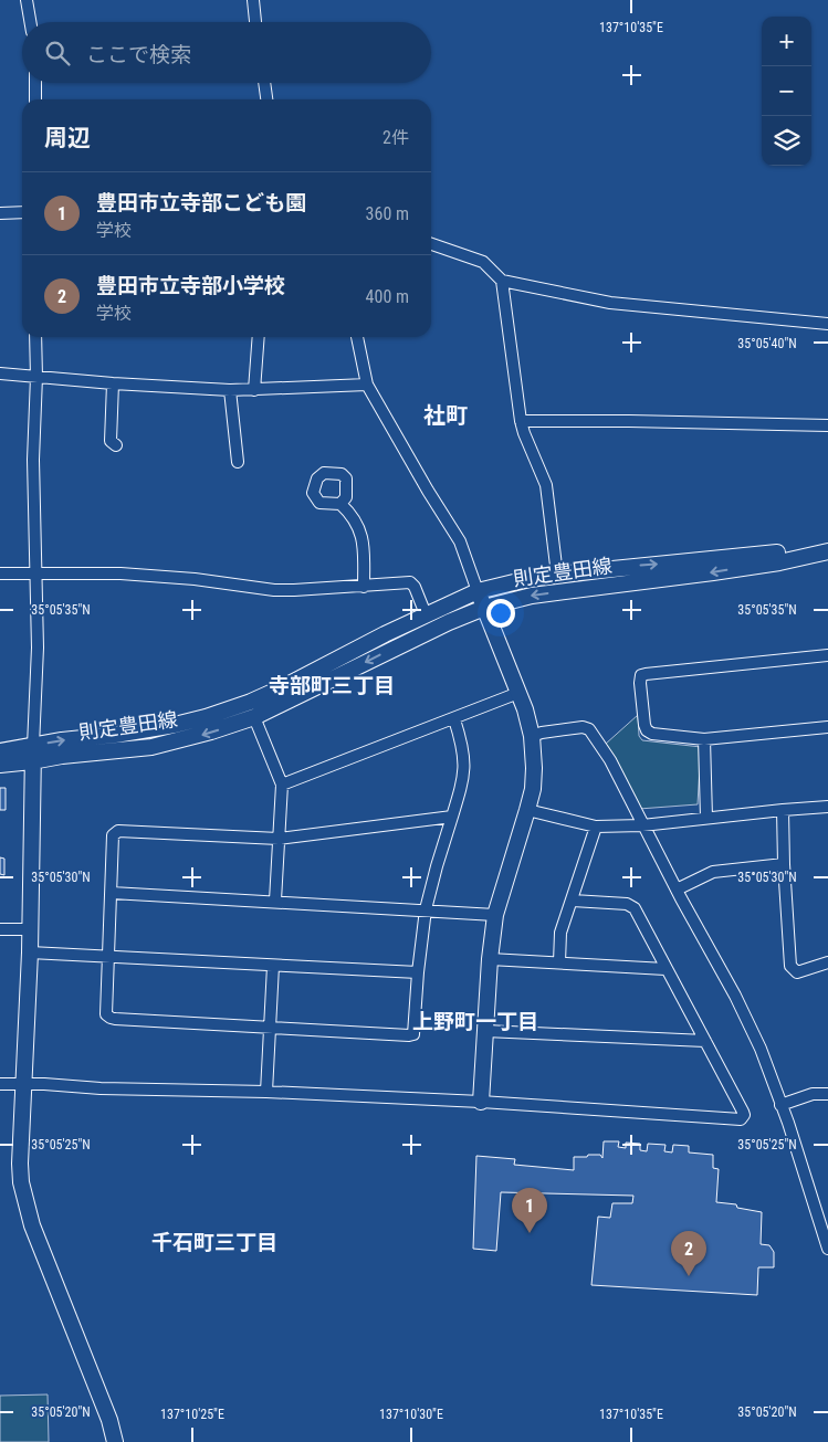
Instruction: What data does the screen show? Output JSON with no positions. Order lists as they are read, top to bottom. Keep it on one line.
{"streets":{"main road":["則定豊田線"]},"districts":["社町","寺部町三丁目","上野町一丁目","千石町三丁目"],"page":{"map_buttons":["+","−"],"search":"ここで検索","heading":["周辺","2件"],"list":[{"mark":"1","name":"豊田市立寺部こども園","note":"学校","value":"360 m"},{"mark":"2","name":"豊田市立寺部小学校","note":"学校","value":"400 m"}],"pins":["1","2"]},"coordinates":["137°10'35\"E","35°05'40\"N","35°05'35\"N","35°05'30\"N","35°05'25\"N","35°05'20\"N","137°10'25\"E","137°10'30\"E"]}
